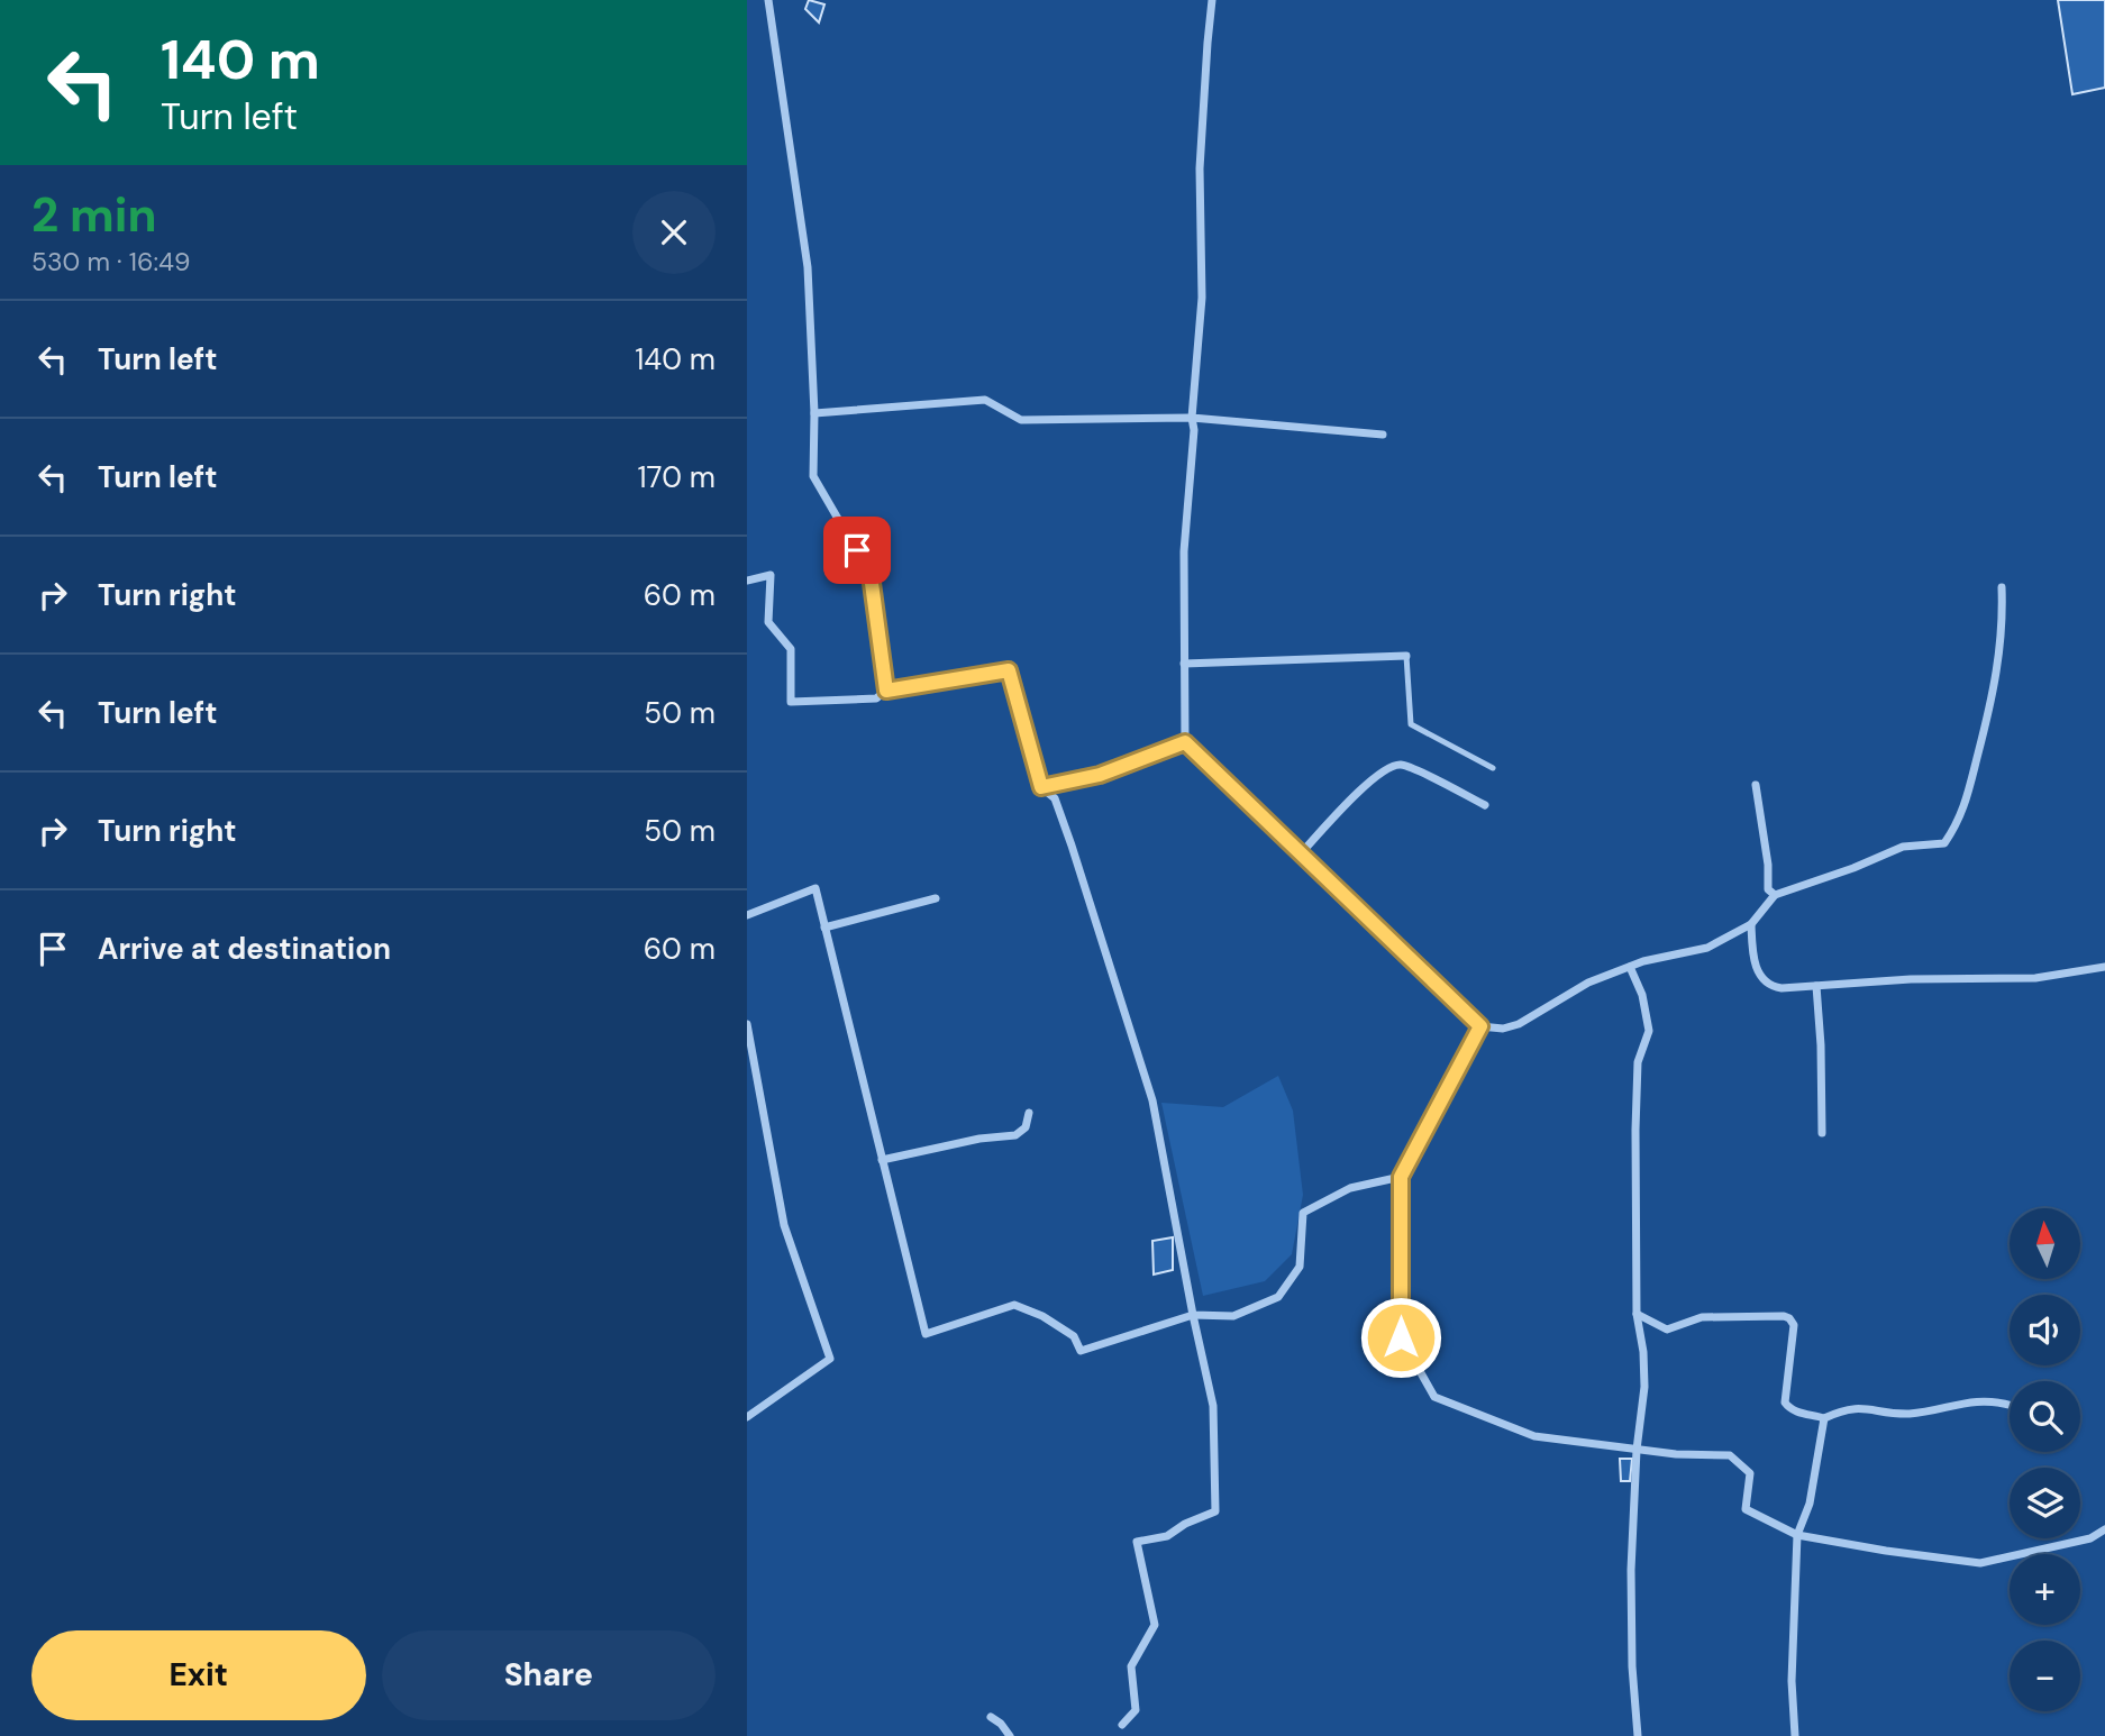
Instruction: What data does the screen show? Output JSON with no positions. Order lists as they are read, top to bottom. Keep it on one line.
{"north":"top","page":{"turn":["140 m","Turn left"],"heading":["2 min","530 m · 16:49"],"list":[{"name":"Turn left","value":"140 m"},{"name":"Turn left","value":"170 m"},{"name":"Turn right","value":"60 m"},{"name":"Turn left","value":"50 m"},{"name":"Turn right","value":"50 m"},{"name":"Arrive at destination","value":"60 m"}],"map_buttons":["+","−"],"buttons":["Exit","Share"]}}
